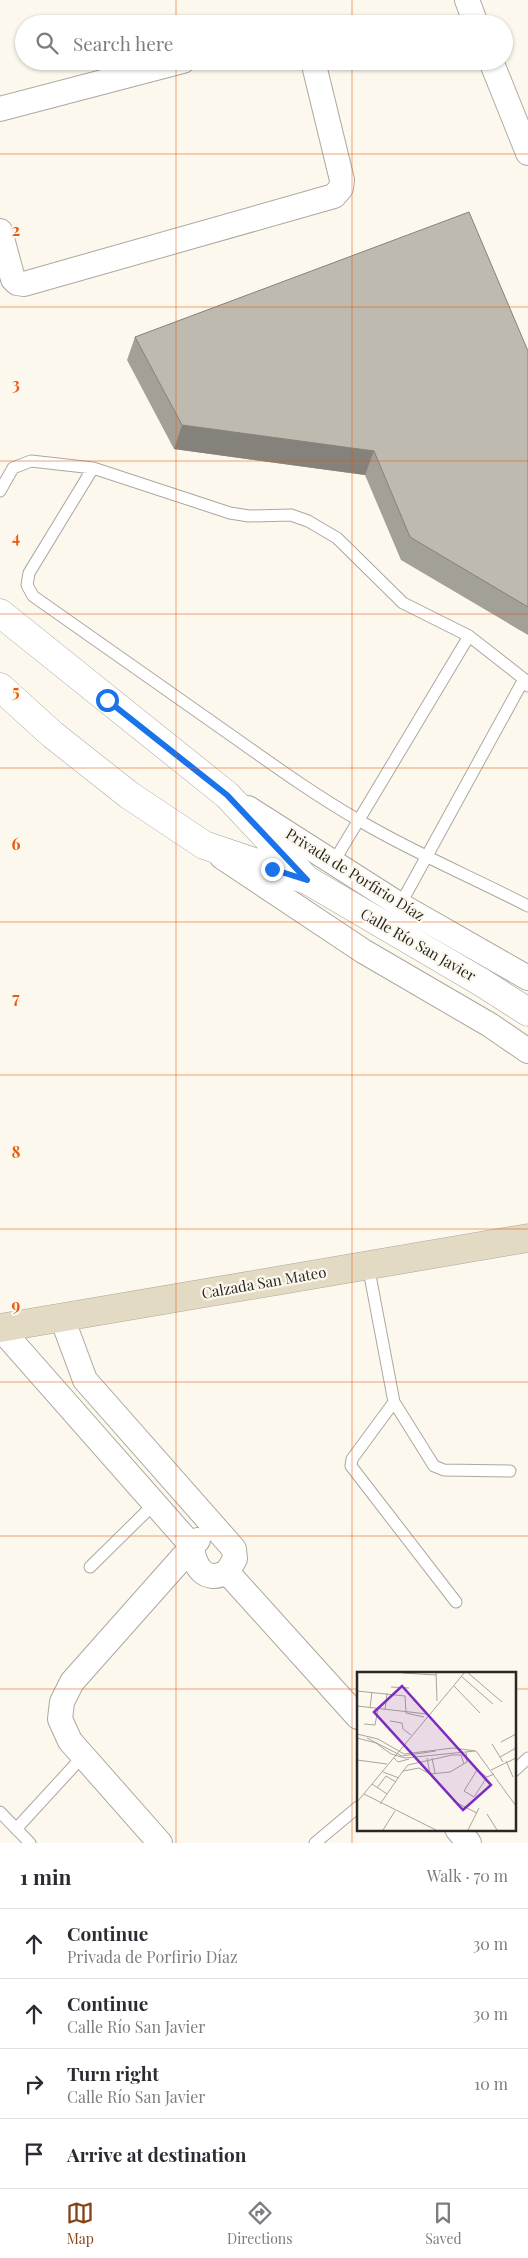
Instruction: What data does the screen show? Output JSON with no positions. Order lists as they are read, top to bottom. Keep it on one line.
{"streets":{"main road":["Calzada San Mateo"],"street":["Privada de Porfirio Díaz","Calle Río San Javier"]},"crossings":[["Privada de Porfirio Díaz","Calle Río San Javier"]],"page":{"search":"Search here","heading":["1 min","Walk · 70 m"],"list":[["Continue","Privada de Porfirio Díaz","30 m"],["Continue","Calle Río San Javier","30 m"],["Turn right","Calle Río San Javier","10 m"],"Arrive at destination"],"nav":["Map","Directions","Saved"]},"grid":{"rows":["2","3","4","5","6","7","8","9"]}}
